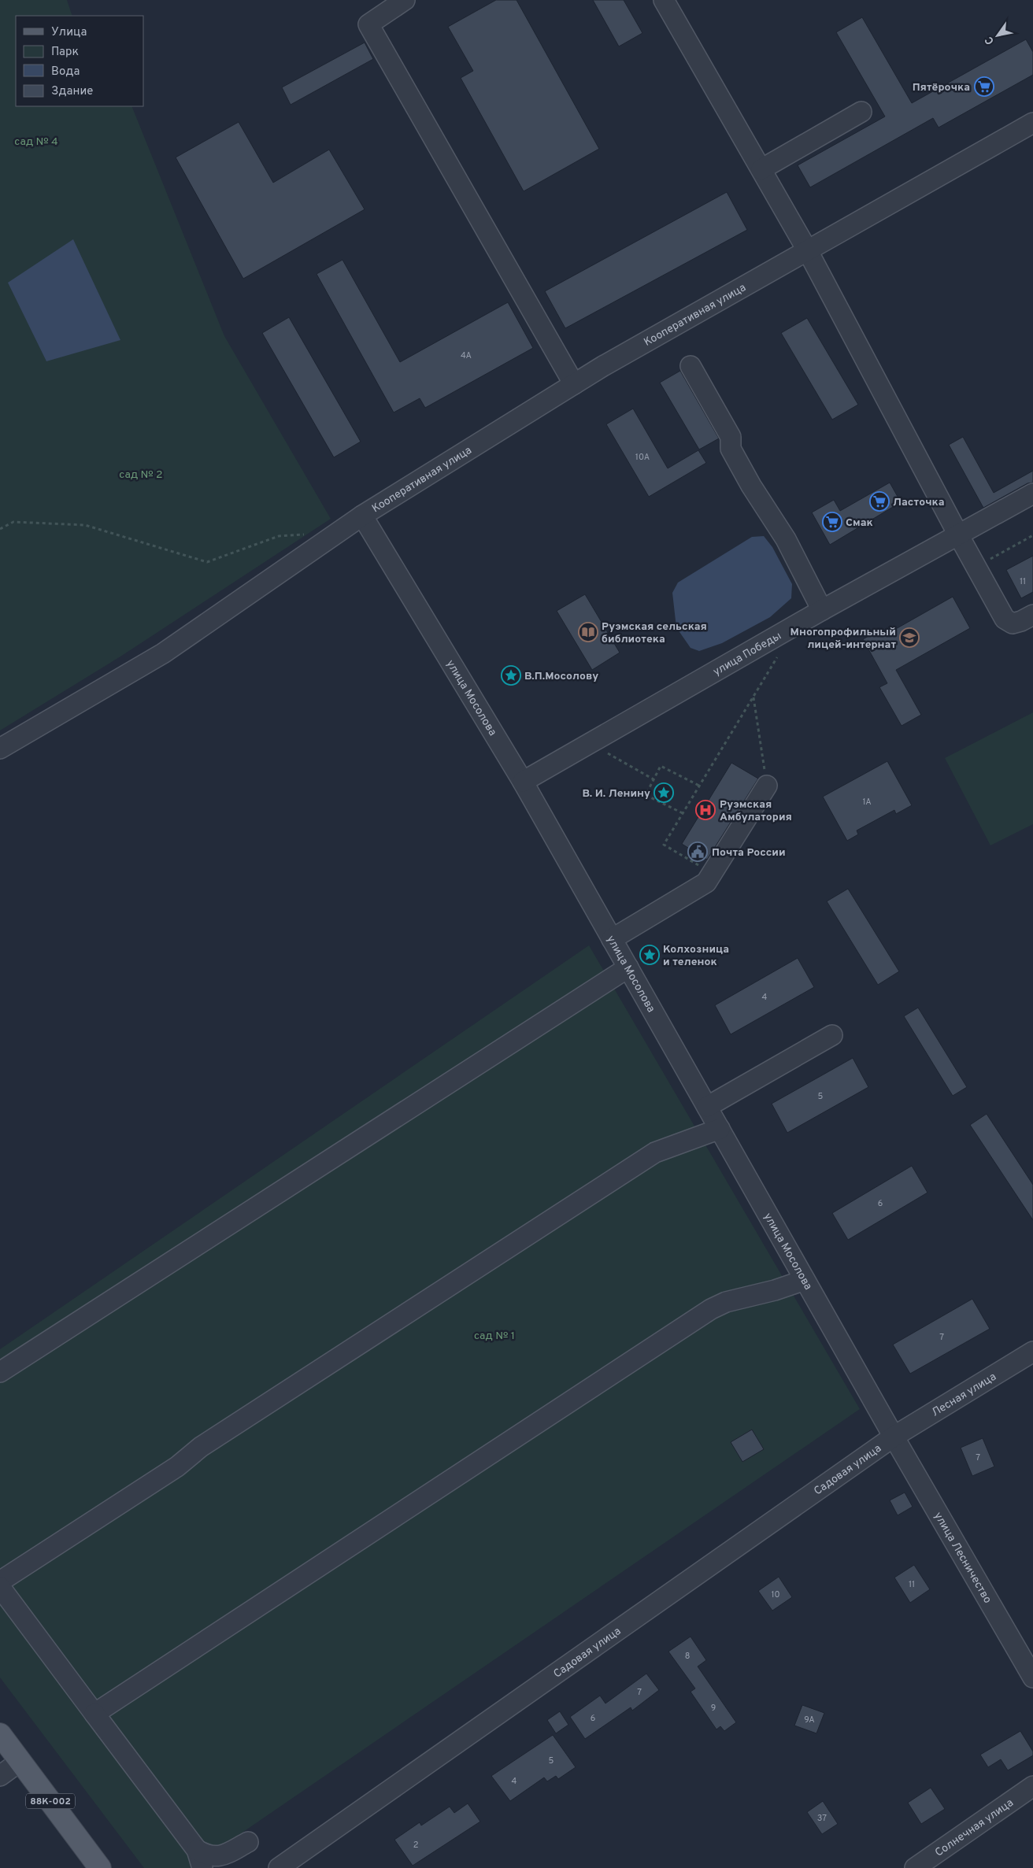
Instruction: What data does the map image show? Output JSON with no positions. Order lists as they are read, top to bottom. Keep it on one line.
{"streets":{"main road":["88К-002"],"street":["Кооперативная улица","улица Победы","улица Мосолова","Лесная улица","Садовая улица","улица Лесничество","Солнечная улица"]},"crossings":[["Кооперативная улица","улица Мосолова"],["улица Победы","улица Мосолова"],["улица Мосолова","Лесная улица"],["улица Мосолова","Садовая улица"],["улица Мосолова","улица Лесничество"],["Лесная улица","Садовая улица"],["Лесная улица","улица Лесничество"],["Садовая улица","улица Лесничество"]],"parks":["сад № 4","сад № 2","сад № 1"],"places":{"supermarket":["Пятёрочка","Ласточка","Смак"],"library":["Руэмская сельская библиотека"],"school or university":["Многопрофильный лицей-интернат"],"place":["В.П.Мосолову","В. И. Ленину","Колхозница и теленок"],"hospital":["Руэмская Амбулатория"],"public building":["Почта России"]},"house_numbers":["4А","10А","11","1А","4","5","6","7","7","11","10","8","7","9","6","9А","5","4","37","2"],"legend":["Улица","Парк","Вода","Здание"],"north":"bottom left"}
